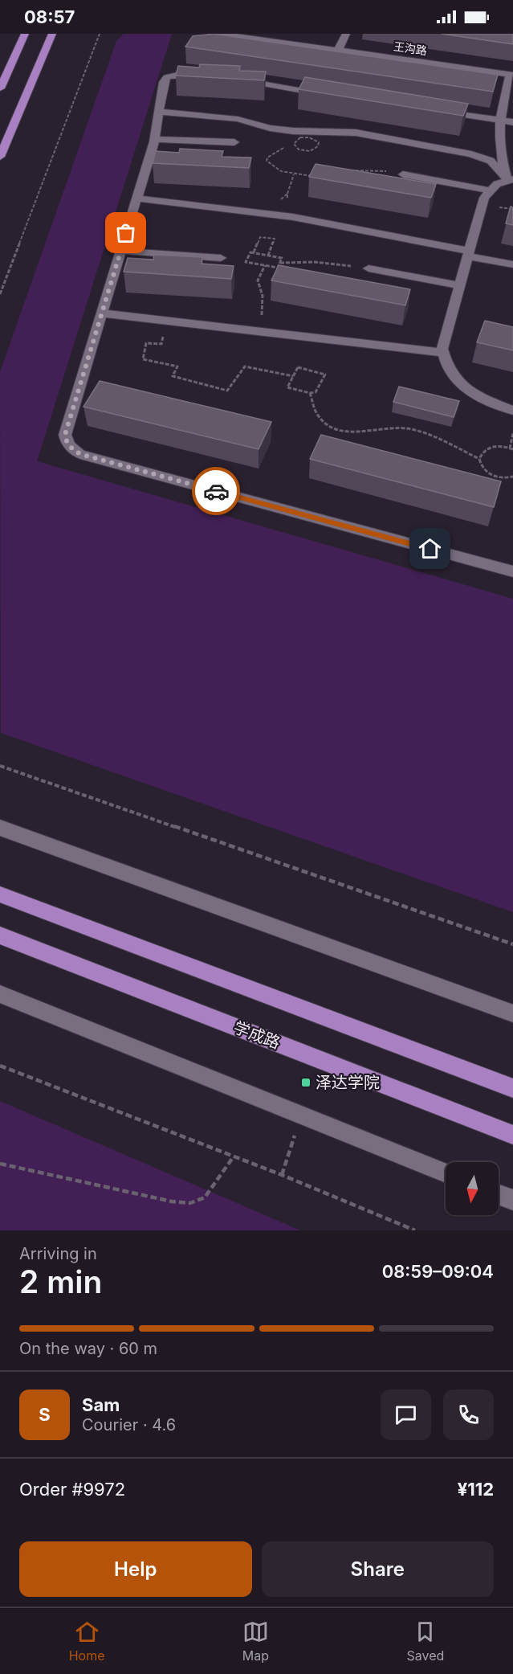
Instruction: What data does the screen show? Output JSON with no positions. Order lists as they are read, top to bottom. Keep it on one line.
{"streets":{"main road":["学成路"],"street":["王沟路"]},"places":{"transit":["泽达学院"]},"north":"bottom","page":{"status":"08:57","heading":["2 min","Arriving in","08:59–09:04"],"panel":["Sam","Courier · 4.6","Order #9972","¥112"],"bar":"On the way · 60 m","round":"S","buttons":["Help","Share"],"tabs":["Home","Map","Saved"]}}
